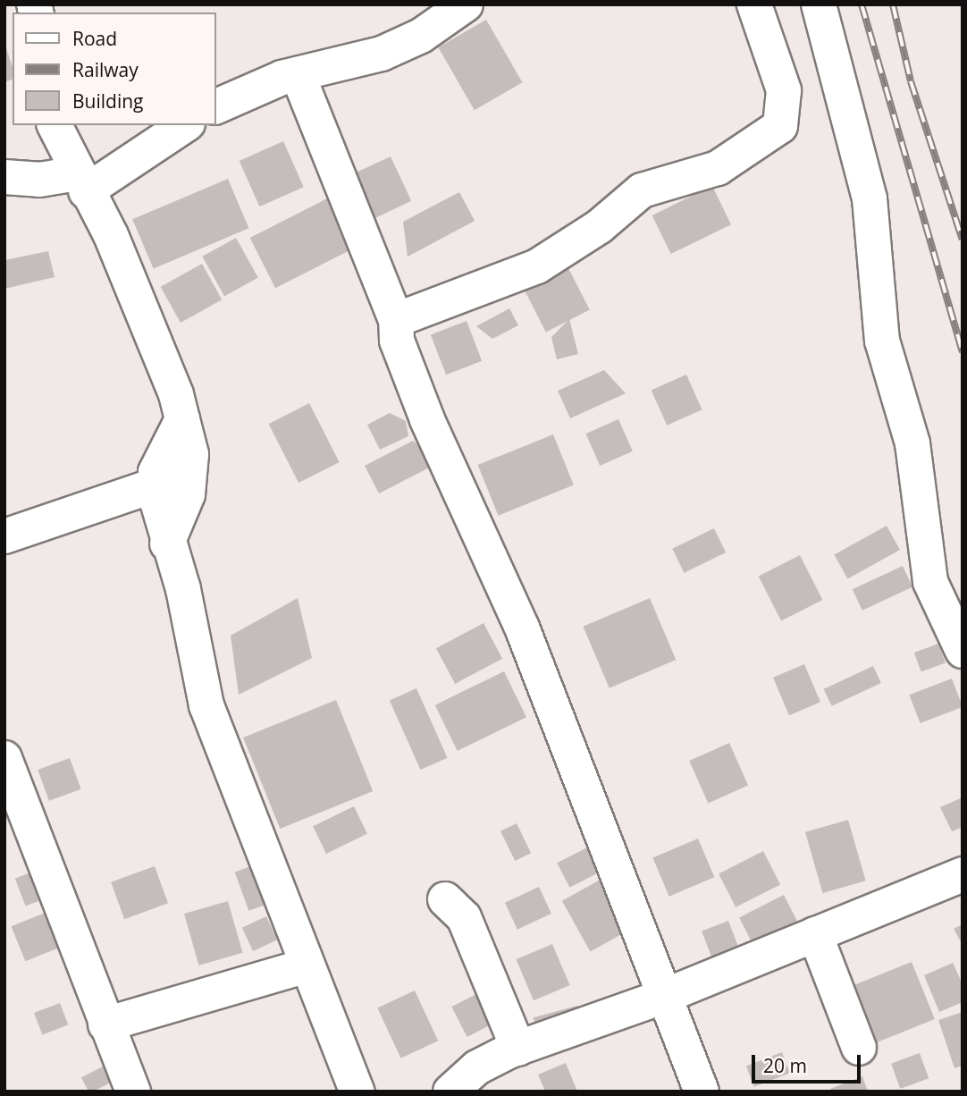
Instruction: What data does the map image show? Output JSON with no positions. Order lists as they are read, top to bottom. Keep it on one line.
{"legend":["Road","Railway","Building"],"scale_bar":"20 m"}
